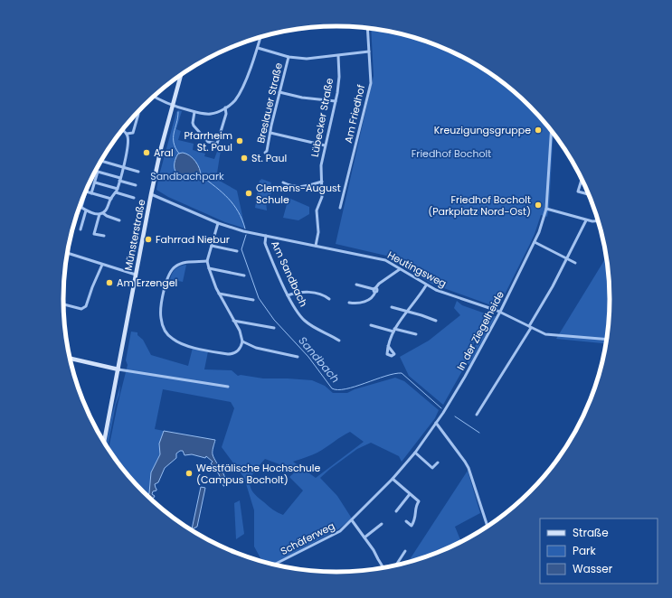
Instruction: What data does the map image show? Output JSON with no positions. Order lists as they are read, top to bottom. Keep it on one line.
{"streets":{"main road":["Münsterstraße"],"street":["Breslauer Straße","Am Friedhof","Lübecker Straße","Heutingsweg","Am Sandbach","In der Ziegelheide","Schäferweg"]},"crossings":[["Lübecker Straße","Heutingsweg"],["Münsterstraße","Heutingsweg"],["Heutingsweg","Am Sandbach"],["Heutingsweg","In der Ziegelheide"],["In der Ziegelheide","Schäferweg"]],"water":["Sandbach"],"parks":["Friedhof Bocholt","Sandbachpark"],"places":["Kreuzigungsgruppe","Pfarrheim St. Paul","Aral","St. Paul","Clemens-August Schule","Friedhof Bocholt (Parkplatz Nord-Ost)","Fahrrad Niebur","Am Erzengel","Westfälische Hochschule (Campus Bocholt)"],"legend":["Straße","Park","Wasser"]}
